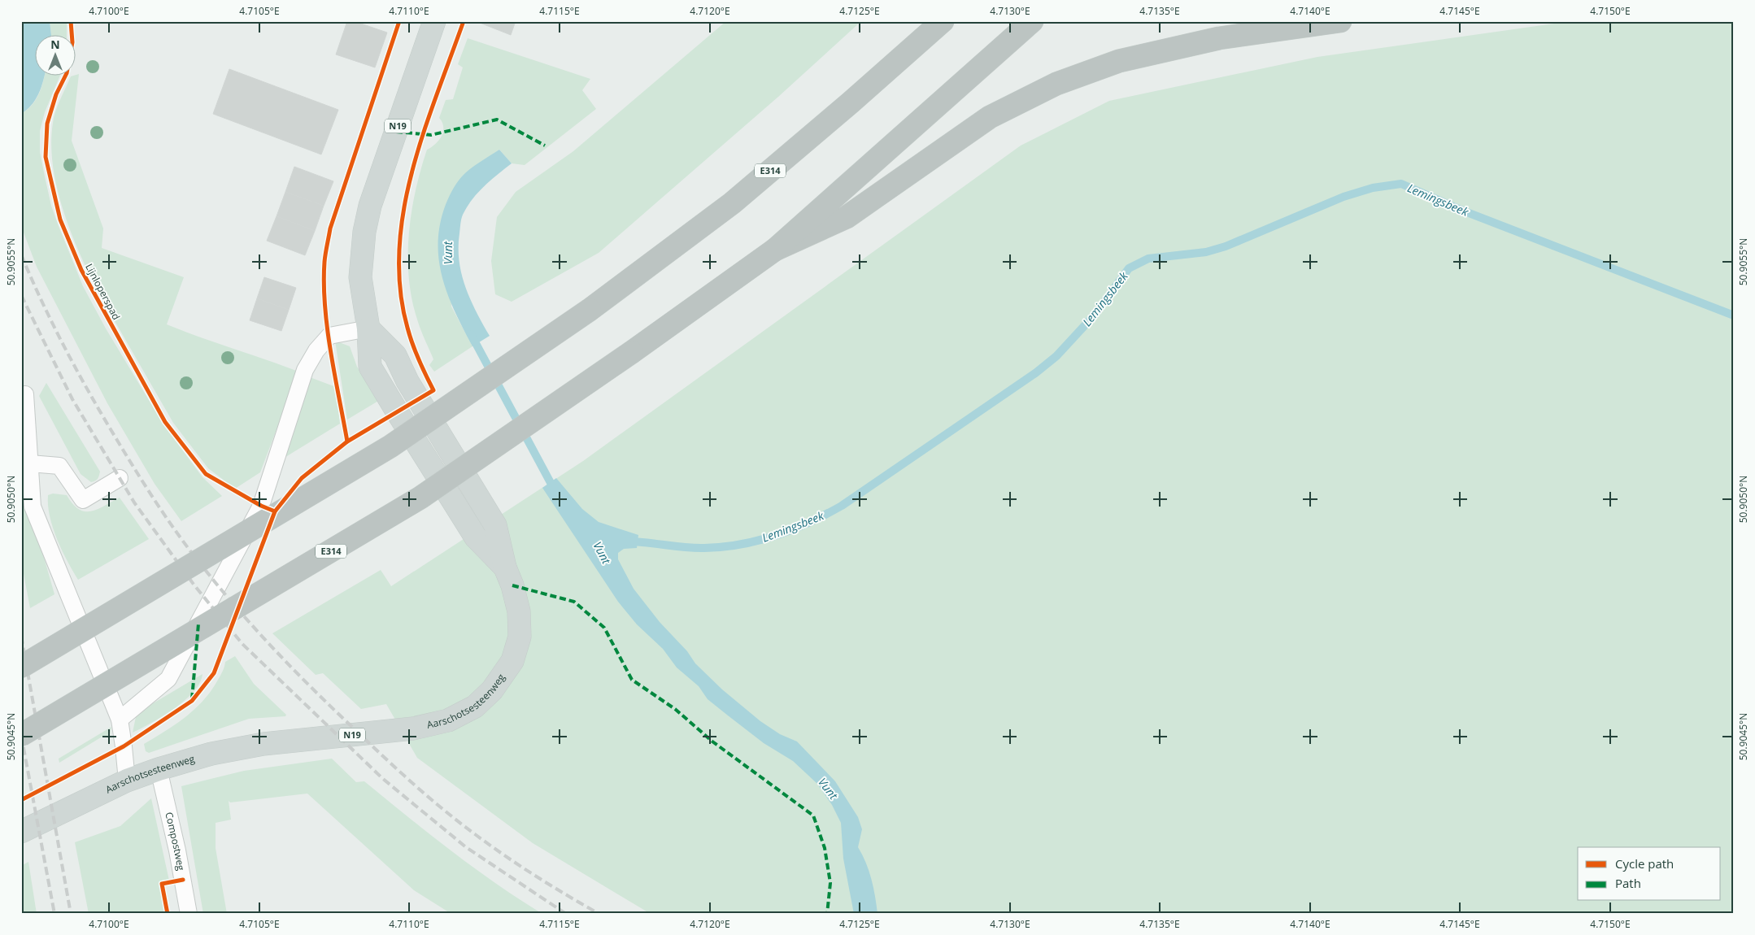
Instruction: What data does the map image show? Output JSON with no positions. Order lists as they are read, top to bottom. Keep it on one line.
{"streets":{"highway":["E314"],"main road":["N19","Aarschotsesteenweg"],"lane":["Compostweg"],"cycle path":["Lijnloperspad"]},"crossings":[["N19","Aarschotsesteenweg"],["Aarschotsesteenweg","Compostweg"]],"water":["Lemingsbeek","Vunt"],"legend":["Cycle path","Path"],"north":"top","coordinates":["4.7100°E","4.7105°E","4.7110°E","4.7115°E","4.7120°E","4.7125°E","4.7130°E","4.7135°E","4.7140°E","4.7145°E","4.7150°E","50.9055°N","50.9050°N","50.9045°N"]}
